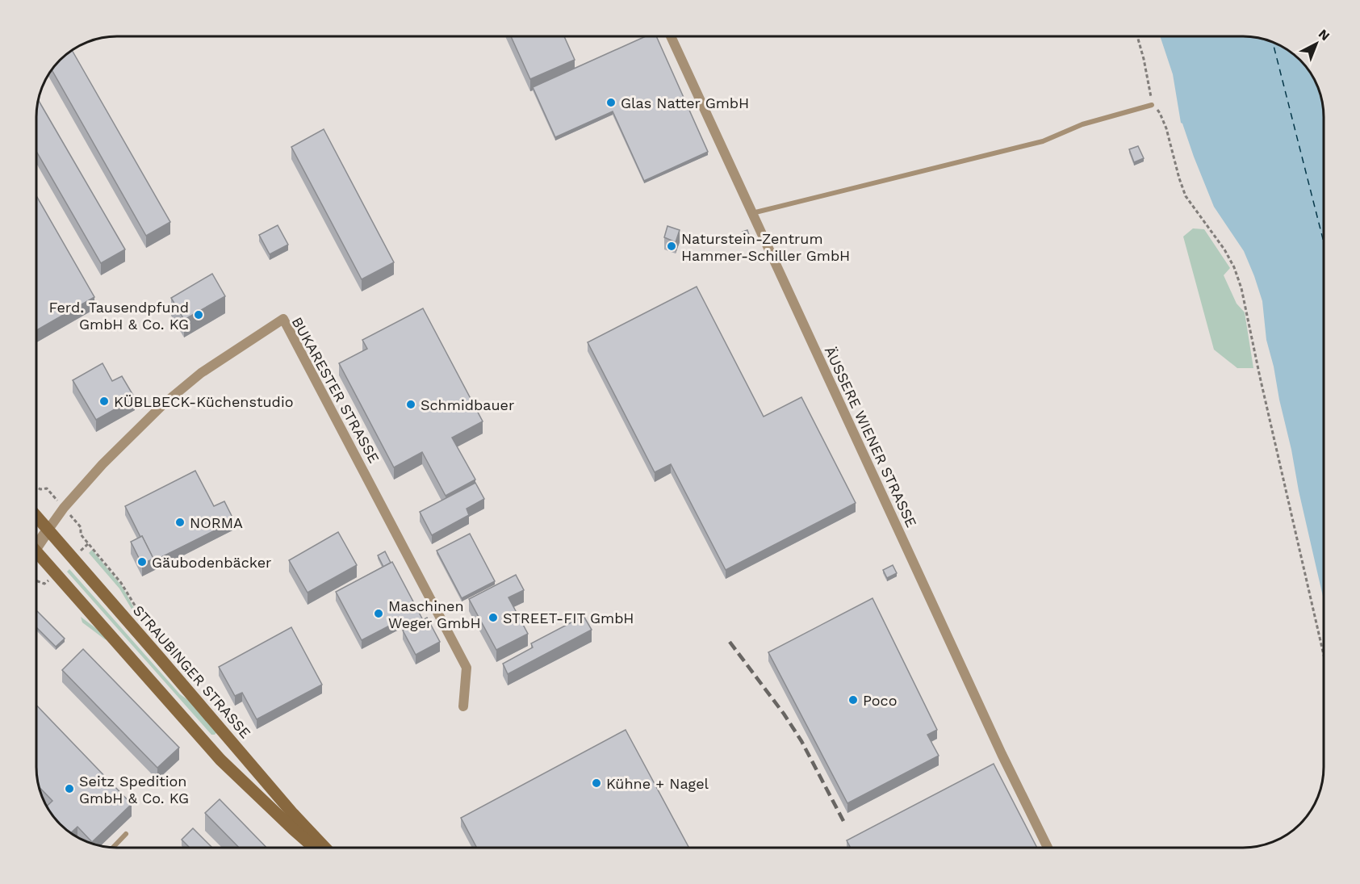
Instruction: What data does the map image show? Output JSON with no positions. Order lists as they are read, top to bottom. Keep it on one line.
{"streets":{"main road":["STRAUBINGER STRASSE"],"street":["BUKARESTER STRASSE","ÄUSSERE WIENER STRASSE"]},"crossings":[["BUKARESTER STRASSE","STRAUBINGER STRASSE"]],"places":["Glas Natter GmbH","Naturstein-Zentrum Hammer-Schiller GmbH","Ferd. Tausendpfund GmbH & Co. KG","KÜBLBECK-Küchenstudio","Schmidbauer","NORMA","Gäubodenbäcker","Maschinen Weger GmbH","STREET-FIT GmbH","Poco","Kühne + Nagel","Seitz Spedition GmbH & Co. KG"],"north":"top right"}
